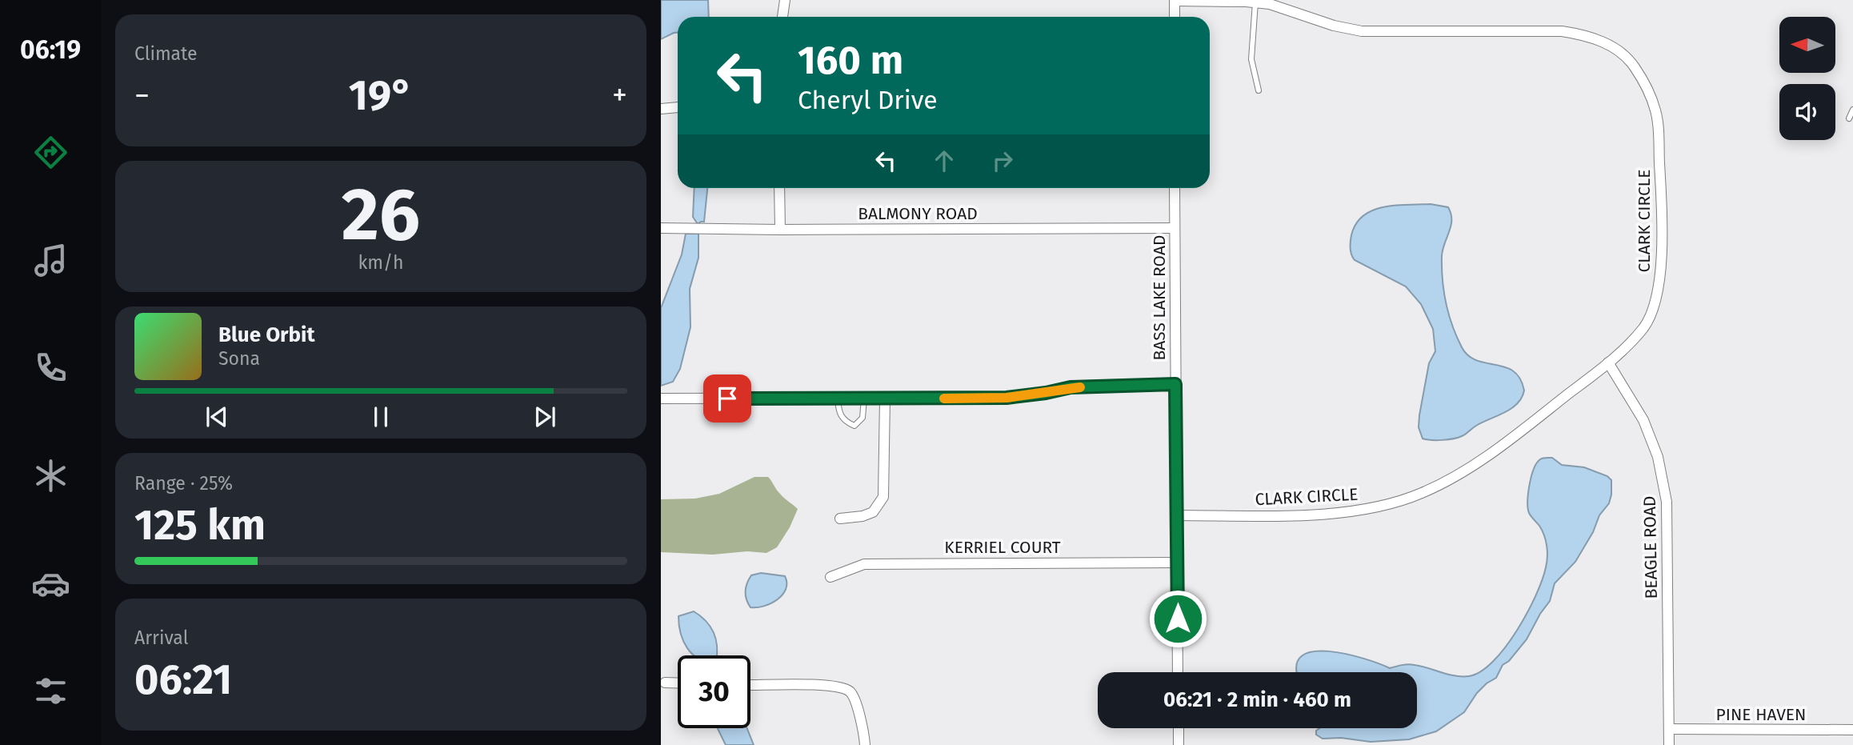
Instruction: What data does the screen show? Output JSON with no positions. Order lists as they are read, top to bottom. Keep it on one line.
{"streets":{"street":["BALMONY ROAD","CLARK CIRCLE","BASS LAKE ROAD","KERRIEL COURT","BEAGLE ROAD","PINE HAVEN"]},"crossings":[["BALMONY ROAD","BASS LAKE ROAD"],["CLARK CIRCLE","BASS LAKE ROAD"],["CLARK CIRCLE","BEAGLE ROAD"],["BASS LAKE ROAD","KERRIEL COURT"],["BEAGLE ROAD","PINE HAVEN"]],"north":"left","page":{"tabs":"06:19","tile":["Climate",["26","km/h"],["Range · 25%","125 km"],["Arrival","06:21"]],"turn":["160 m","Cheryl Drive"],"heat":["−","19°","+"],"song":["Blue Orbit","Sona"],"limit":"30","trip":"06:21 · 2 min · 460 m"}}
